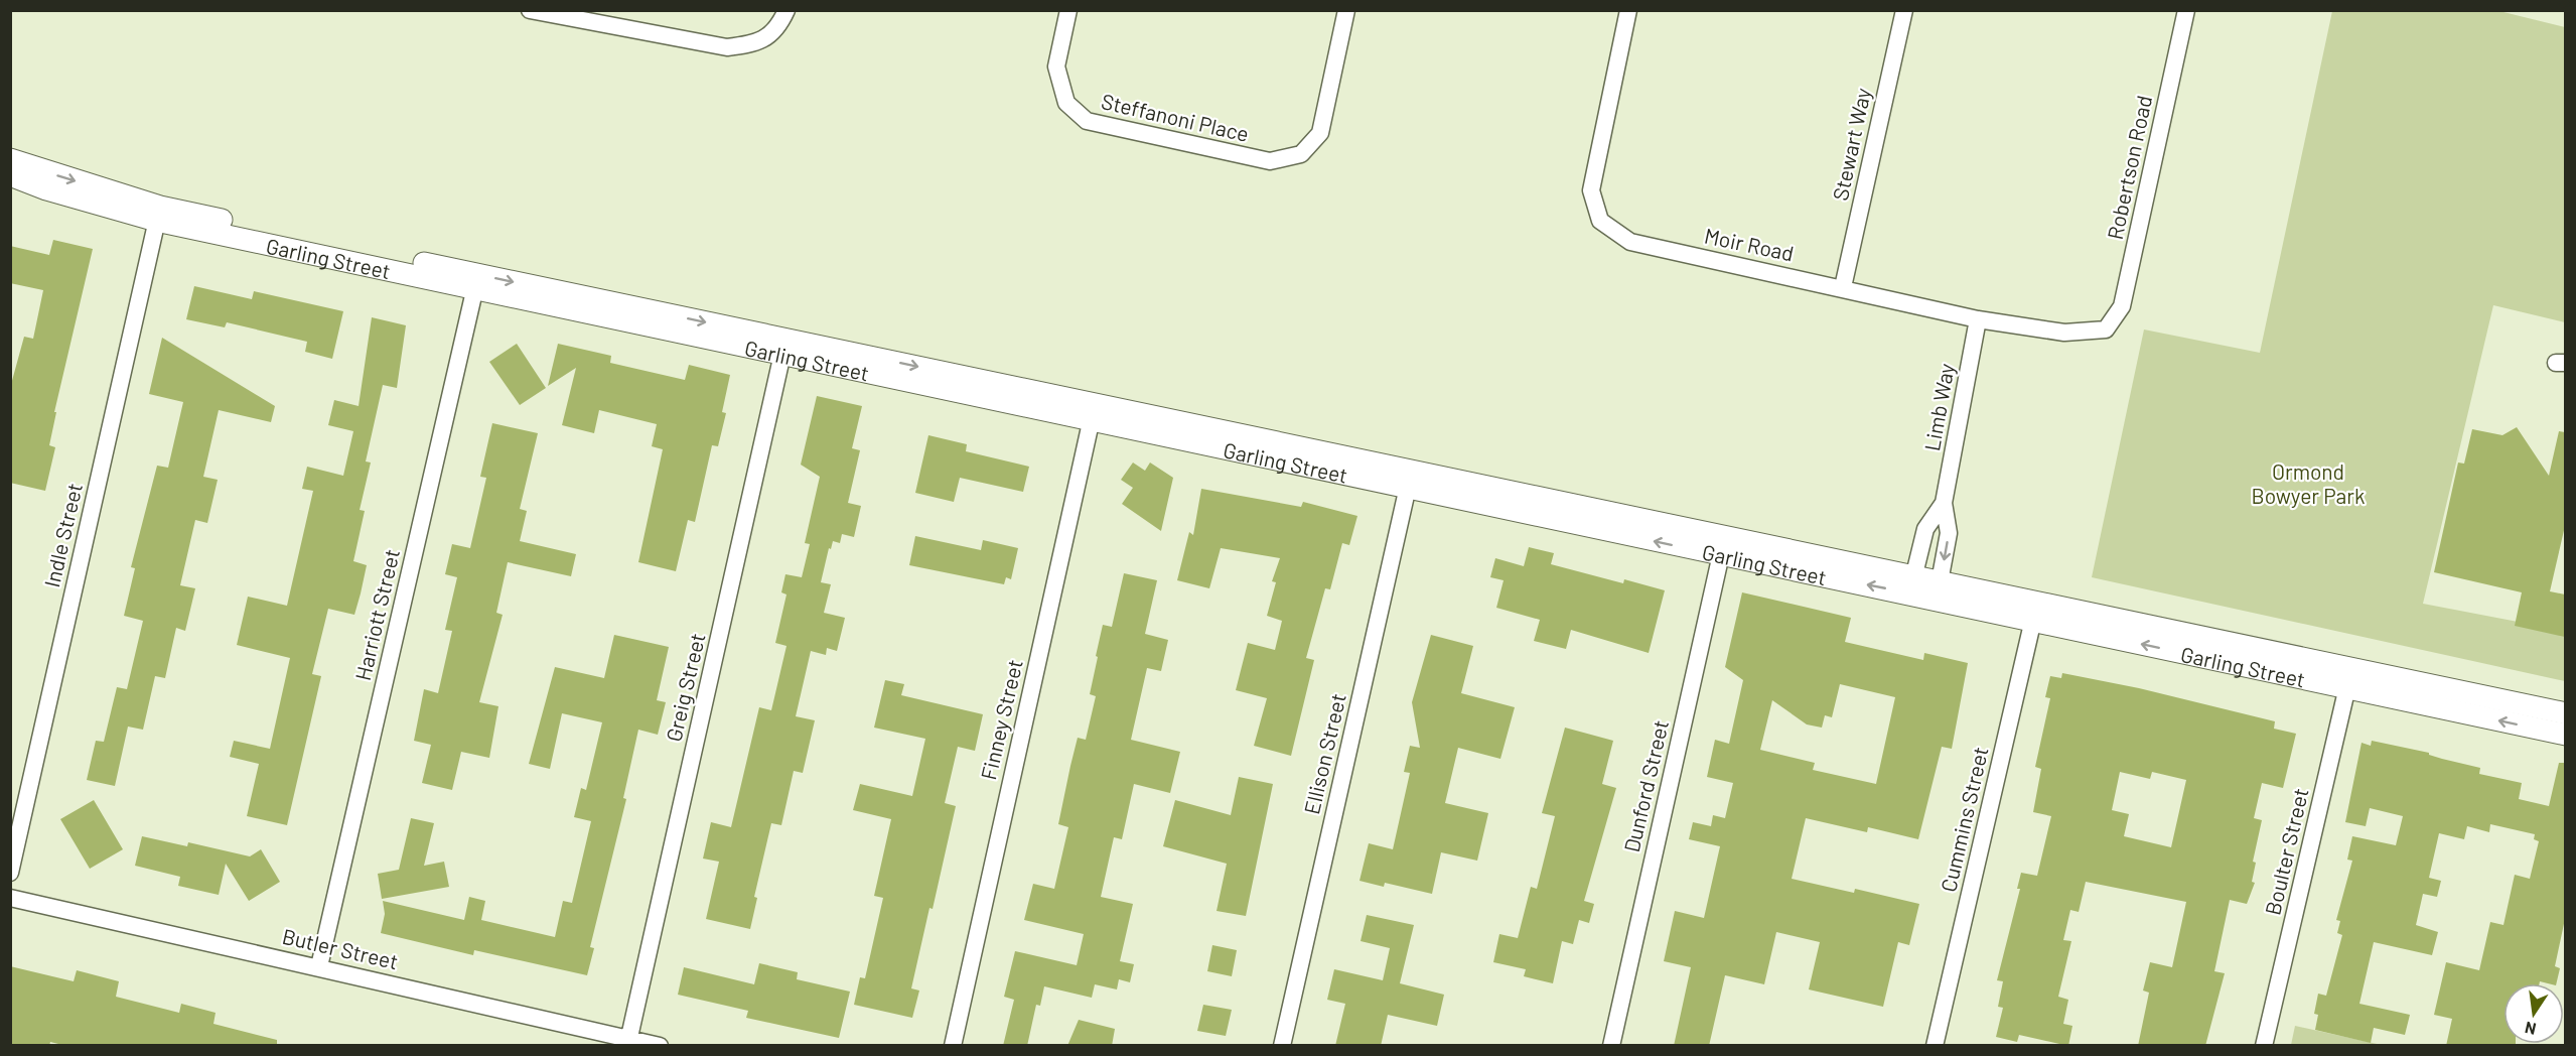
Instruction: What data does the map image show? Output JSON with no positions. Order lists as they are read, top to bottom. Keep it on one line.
{"streets":{"street":["Steffanoni Place","Stewart Way","Robertson Road","Moir Road","Garling Street","Limb Way","Indle Street","Harriott Street","Greig Street","Finney Street","Ellison Street","Dunford Street","Cummins Street","Boulter Street","Butler Street"]},"crossings":[["Stewart Way","Moir Road"],["Robertson Road","Moir Road"],["Moir Road","Limb Way"],["Garling Street","Limb Way"],["Garling Street","Indle Street"],["Garling Street","Harriott Street"],["Garling Street","Greig Street"],["Garling Street","Finney Street"],["Garling Street","Ellison Street"],["Garling Street","Dunford Street"],["Garling Street","Cummins Street"],["Garling Street","Boulter Street"],["Harriott Street","Butler Street"],["Greig Street","Butler Street"]],"parks":["Ormond Bowyer Park"],"north":"bottom"}
